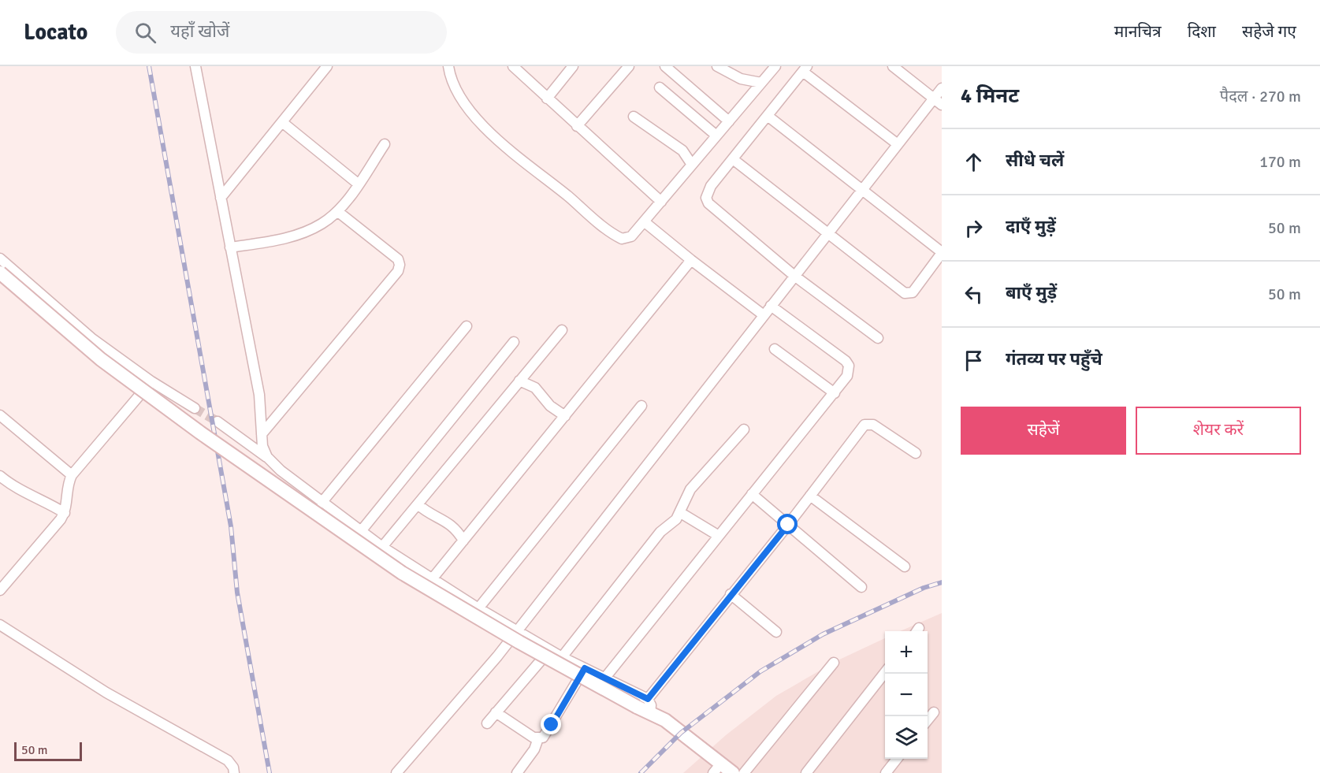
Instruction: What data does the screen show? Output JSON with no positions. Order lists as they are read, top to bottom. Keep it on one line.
{"scale_bar":"50 m","page":{"header":"Locato","search":"यहाँ खोजें","nav":["मानचित्र","दिशा","सहेजे गए"],"heading":["4 मिनट","पैदल · 270 m"],"list":[["सीधे चलें","170 m"],["दाएँ मुड़ें","50 m"],["बाएँ मुड़ें","50 m"],"गंतव्य पर पहुँचे"],"buttons":["सहेजें","शेयर करें"],"map_buttons":["+","−"],"scale":"50 m"}}
